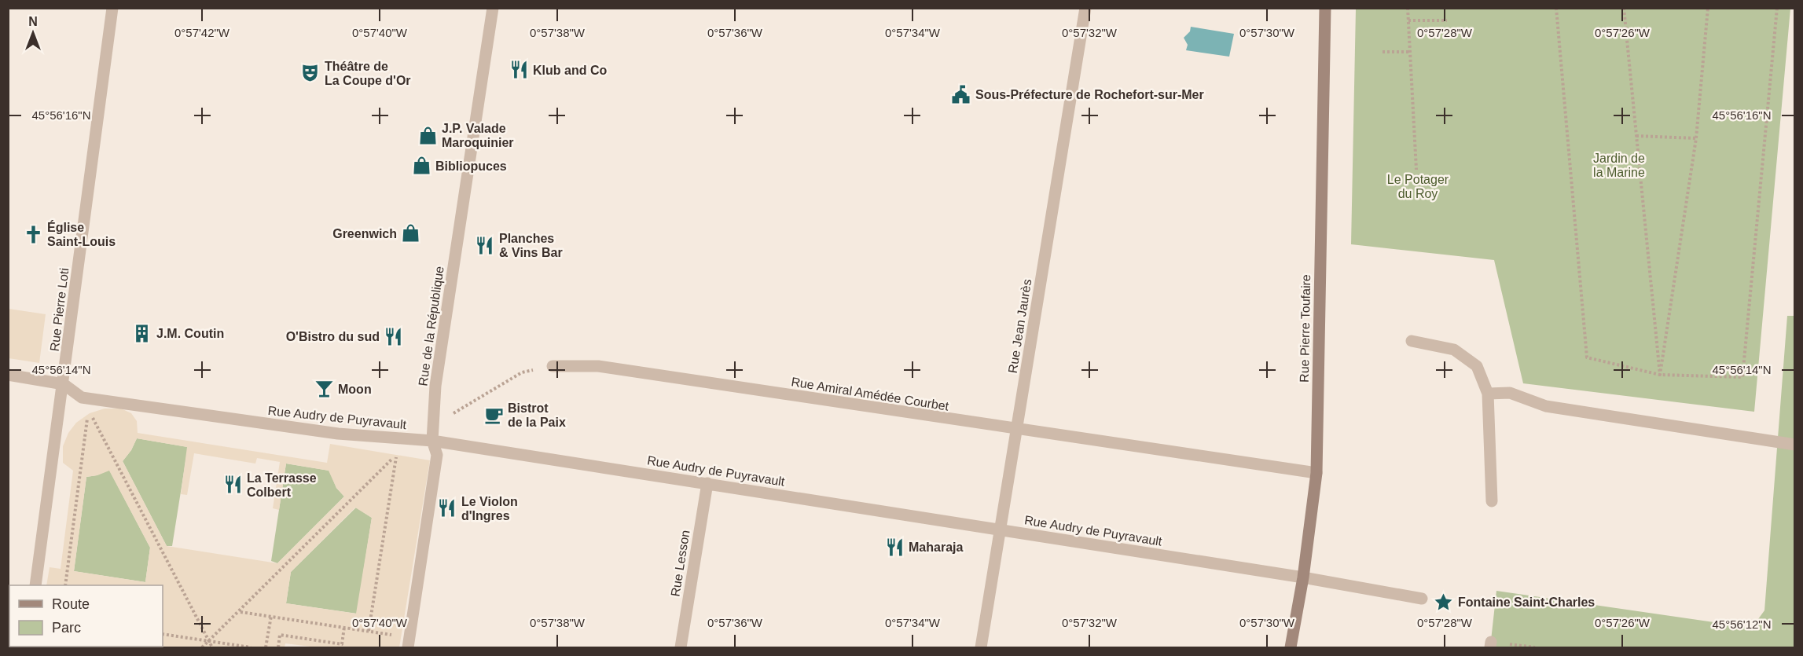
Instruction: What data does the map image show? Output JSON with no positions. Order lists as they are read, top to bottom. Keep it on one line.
{"streets":{"main road":["Rue Pierre Toufaire"],"street":["Rue Pierre Loti","Rue de la République","Rue Jean Jaurès","Rue Amiral Amédée Courbet","Rue Audry de Puyravault","Rue Lesson"]},"crossings":[["Rue Pierre Loti","Rue Audry de Puyravault"],["Rue de la République","Rue Audry de Puyravault"],["Rue Jean Jaurès","Rue Amiral Amédée Courbet"],["Rue Jean Jaurès","Rue Audry de Puyravault"],["Rue Pierre Toufaire","Rue Amiral Amédée Courbet"],["Rue Pierre Toufaire","Rue Audry de Puyravault"],["Rue Audry de Puyravault","Rue Lesson"]],"parks":["Jardin de la Marine","Le Potager du Roy"],"places":{"restaurant":["Klub and Co","Planches & Vins Bar","O'Bistro du sud","La Terrasse Colbert","Le Violon d'Ingres","Maharaja"],"theatre":["Théâtre de La Coupe d'Or"],"public building":["Sous-Préfecture de Rochefort-sur-Mer"],"shop":["J.P. Valade Maroquinier","Bibliopuces","Greenwich"],"church":["Église Saint-Louis"],"building":["J.M. Coutin"],"bar":["Moon"],"cafe":["Bistrot de la Paix"],"place":["Fontaine Saint-Charles"]},"legend":["Route","Parc"],"north":"top","coordinates":["0°57'42\"W","0°57'40\"W","0°57'38\"W","0°57'36\"W","0°57'34\"W","0°57'32\"W","0°57'30\"W","0°57'28\"W","0°57'26\"W","45°56'16\"N","45°56'14\"N","45°56'12\"N"]}
